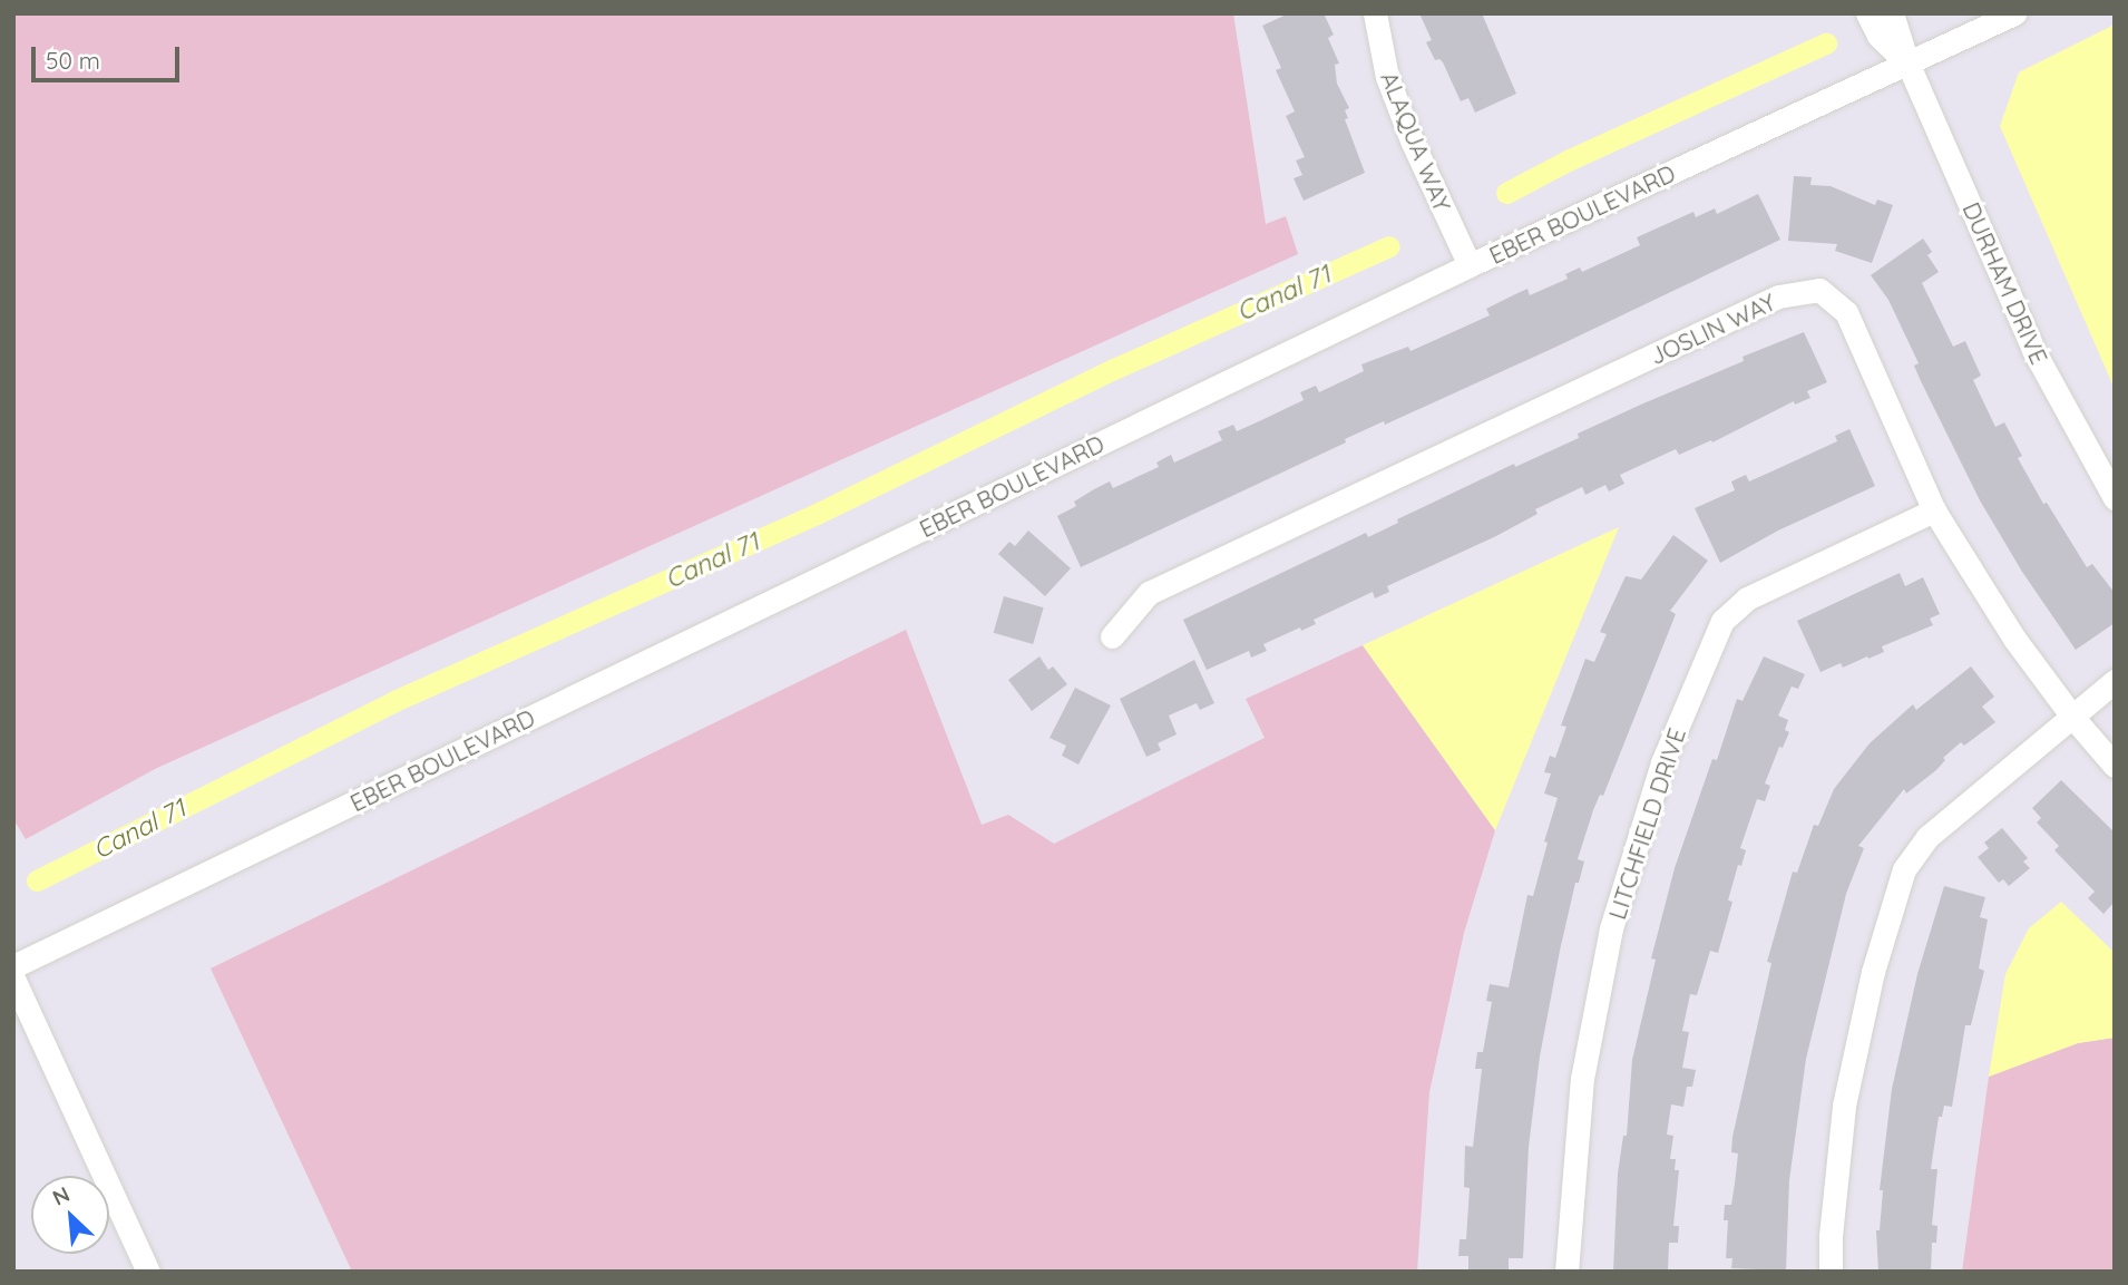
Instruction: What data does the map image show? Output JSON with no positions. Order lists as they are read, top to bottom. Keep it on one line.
{"streets":{"street":["ALAQUA WAY","EBER BOULEVARD","DURHAM DRIVE","JOSLIN WAY","LITCHFIELD DRIVE"]},"crossings":[["ALAQUA WAY","EBER BOULEVARD"],["EBER BOULEVARD","DURHAM DRIVE"],["JOSLIN WAY","LITCHFIELD DRIVE"]],"water":["Canal 71"],"scale_bar":"50 m","north":"top left"}
